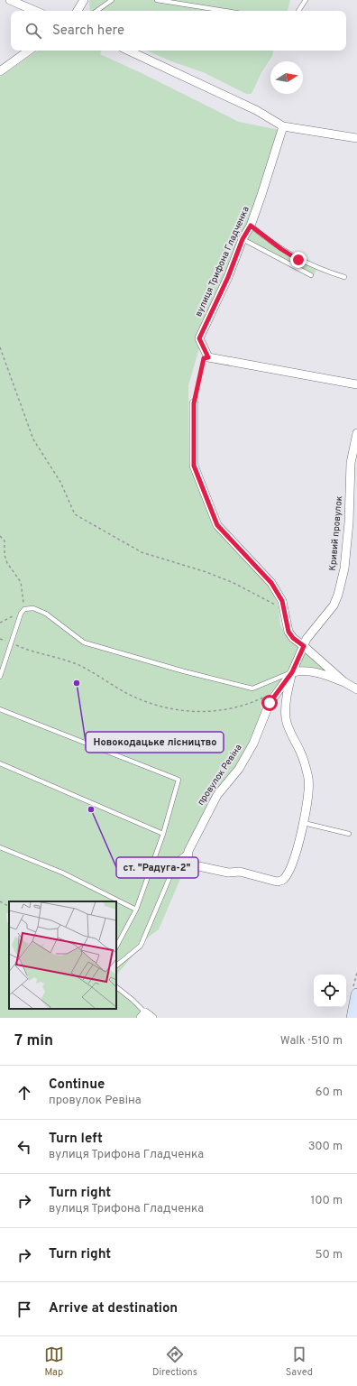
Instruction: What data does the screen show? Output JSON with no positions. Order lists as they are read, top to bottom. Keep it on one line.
{"streets":{"street":["вулиця Трифона Гладченка","Кривий провулок","провулок Ревіна"]},"crossings":[["Кривий провулок","провулок Ревіна"]],"places":["Новокодацьке лісництво","ст. \"Радуга-2\""],"north":"right","page":{"search":"Search here","heading":["7 min","Walk · 510 m"],"list":[["Continue","провулок Ревіна","60 m"],["Turn left","вулиця Трифона Гладченка","300 m"],["Turn right","вулиця Трифона Гладченка","100 m"],["Turn right","50 m"],"Arrive at destination"],"nav":["Map","Directions","Saved"]}}
